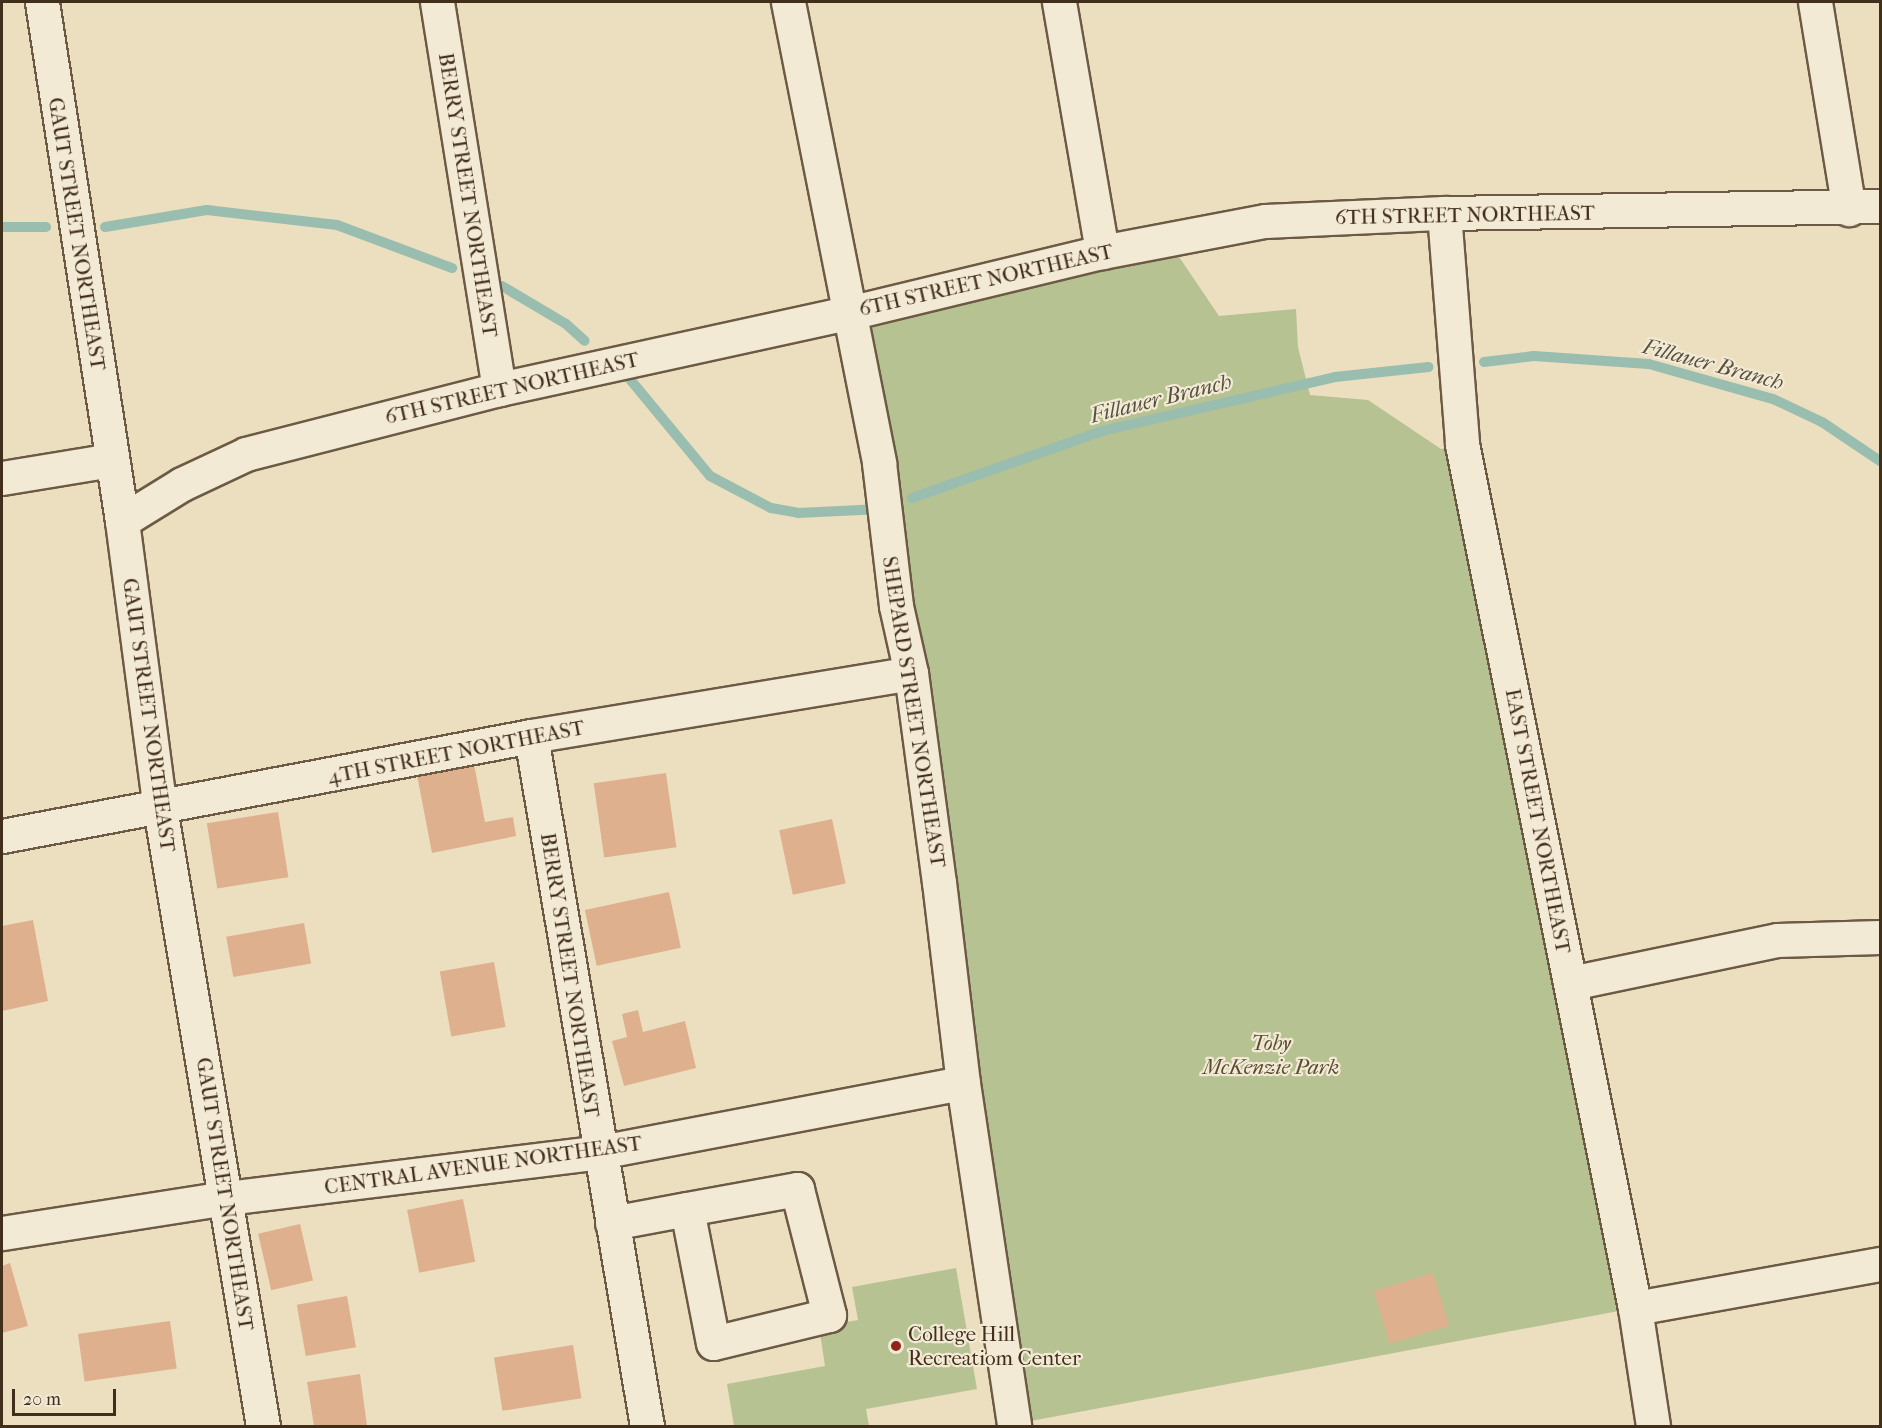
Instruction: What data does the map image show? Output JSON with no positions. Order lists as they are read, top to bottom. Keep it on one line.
{"streets":{"street":["BERRY STREET NORTHEAST","6TH STREET NORTHEAST","GAUT STREET NORTHEAST","SHEPARD STREET NORTHEAST","4TH STREET NORTHEAST","EAST STREET NORTHEAST","CENTRAL AVENUE NORTHEAST"]},"crossings":[["BERRY STREET NORTHEAST","6TH STREET NORTHEAST"],["BERRY STREET NORTHEAST","4TH STREET NORTHEAST"],["BERRY STREET NORTHEAST","CENTRAL AVENUE NORTHEAST"],["6TH STREET NORTHEAST","GAUT STREET NORTHEAST"],["6TH STREET NORTHEAST","SHEPARD STREET NORTHEAST"],["6TH STREET NORTHEAST","EAST STREET NORTHEAST"],["GAUT STREET NORTHEAST","4TH STREET NORTHEAST"],["GAUT STREET NORTHEAST","CENTRAL AVENUE NORTHEAST"],["SHEPARD STREET NORTHEAST","4TH STREET NORTHEAST"],["SHEPARD STREET NORTHEAST","CENTRAL AVENUE NORTHEAST"]],"water":["Fillauer Branch"],"parks":["Toby McKenzie Park"],"places":["College Hill Recreatiom Center"],"scale_bar":"20 m"}
